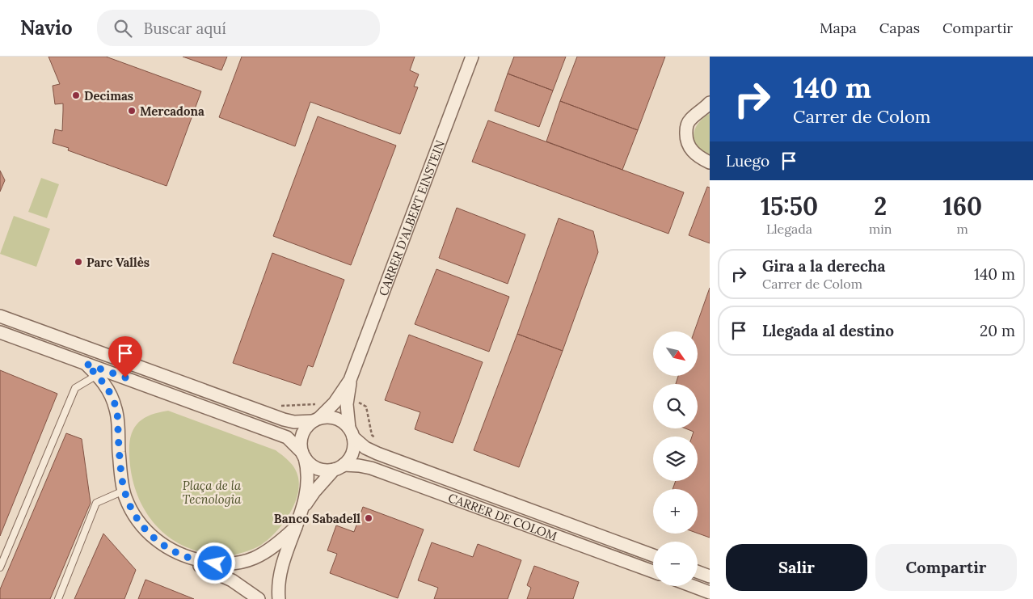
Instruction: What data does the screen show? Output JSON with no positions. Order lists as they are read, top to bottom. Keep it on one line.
{"streets":{"street":["CARRER D'ALBERT EINSTEIN","CARRER DE COLOM"]},"crossings":[["CARRER D'ALBERT EINSTEIN","CARRER DE COLOM"]],"parks":["Plaça de la Tecnologia"],"places":["Decimas","Mercadona","Parc Vallès","Banco Sabadell"],"north":"bottom right","page":{"header":"Navio","search":"Buscar aquí","nav":["Mapa","Capas","Compartir"],"turn":["140 m","Carrer de Colom"],"then":"Luego","eta":["15:50","Llegada","2","min","160","m"],"list":[{"name":"Gira a la derecha","note":"Carrer de Colom","value":"140 m"},{"name":"Llegada al destino","value":"20 m"}],"map_buttons":["+","−"],"buttons":["Salir","Compartir"]}}
